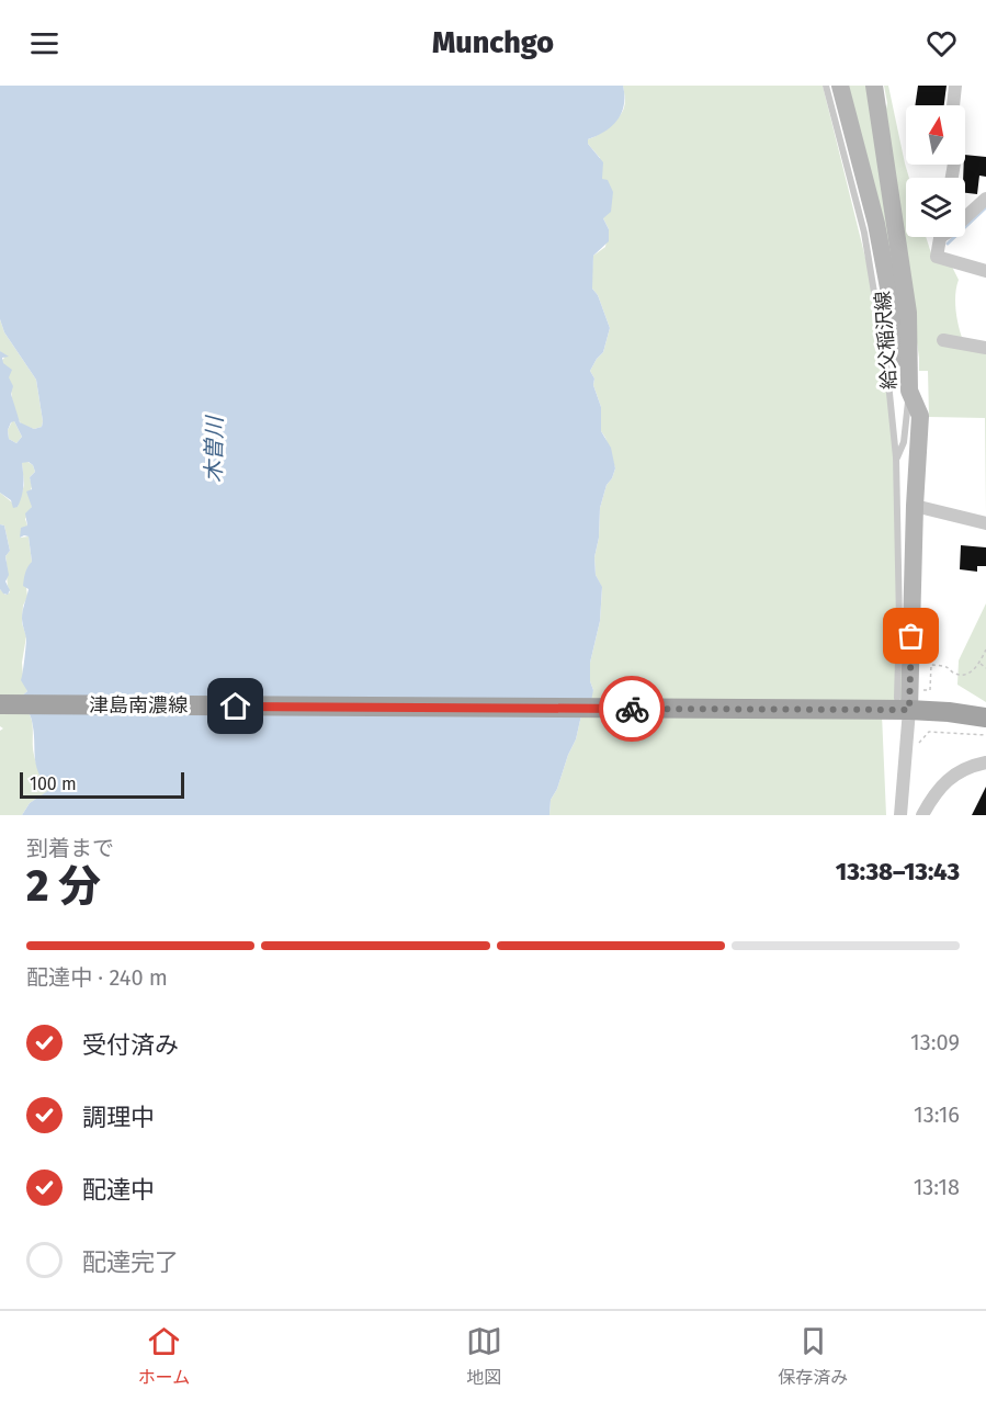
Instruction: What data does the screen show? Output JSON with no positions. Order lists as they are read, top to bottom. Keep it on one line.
{"streets":{"main road":["給父稲沢線","津島南濃線"]},"crossings":[["給父稲沢線","津島南濃線"]],"water":["木曽川"],"scale_bar":"100 m","north":"top","page":{"header":"Munchgo","scale":"100 m","heading":["2 分","到着まで","13:38–13:43"],"bar":"配達中 · 240 m","list":[["受付済み","13:09"],["調理中","13:16"],["配達中","13:18"],"配達完了"],"tabs":["ホーム","地図","保存済み"]}}
